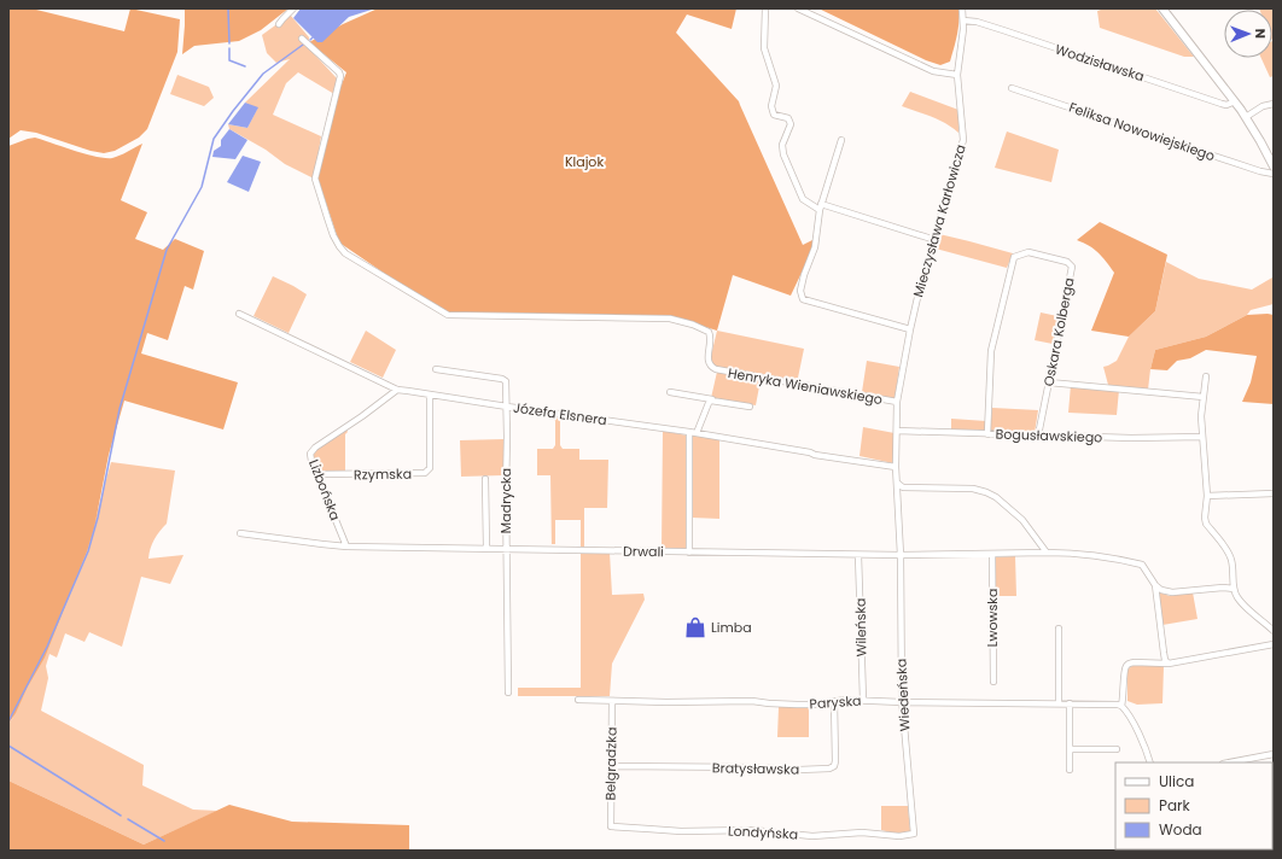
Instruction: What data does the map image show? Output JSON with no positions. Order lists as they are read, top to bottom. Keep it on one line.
{"streets":{"street":["Wodzisławska","Feliksa Nowowiejskiego","Mieczysława Karłowicza","Oskara Kolberga","Henryka Wieniawskiego","Józefa Elsnera","Bogusławskiego","Rzymska","Lizbońska","Madrycka","Drwali","Lwowska","Wileńska","Wiedeńska","Paryska","Belgradzka","Bratysławska","Londyńska"]},"crossings":[["Wodzisławska","Mieczysława Karłowicza"],["Mieczysława Karłowicza","Henryka Wieniawskiego"],["Oskara Kolberga","Bogusławskiego"],["Henryka Wieniawskiego","Józefa Elsnera"],["Henryka Wieniawskiego","Bogusławskiego"],["Henryka Wieniawskiego","Wiedeńska"],["Józefa Elsnera","Rzymska"],["Józefa Elsnera","Lizbońska"],["Józefa Elsnera","Madrycka"],["Rzymska","Lizbońska"],["Lizbońska","Drwali"],["Madrycka","Drwali"],["Drwali","Lwowska"],["Drwali","Wileńska"],["Drwali","Wiedeńska"],["Wileńska","Paryska"],["Wiedeńska","Paryska"],["Wiedeńska","Londyńska"],["Paryska","Belgradzka"],["Paryska","Bratysławska"],["Belgradzka","Bratysławska"],["Belgradzka","Londyńska"]],"parks":["Klajok"],"places":{"shop":["Limba"]},"legend":["Ulica","Park","Woda"],"north":"right"}
